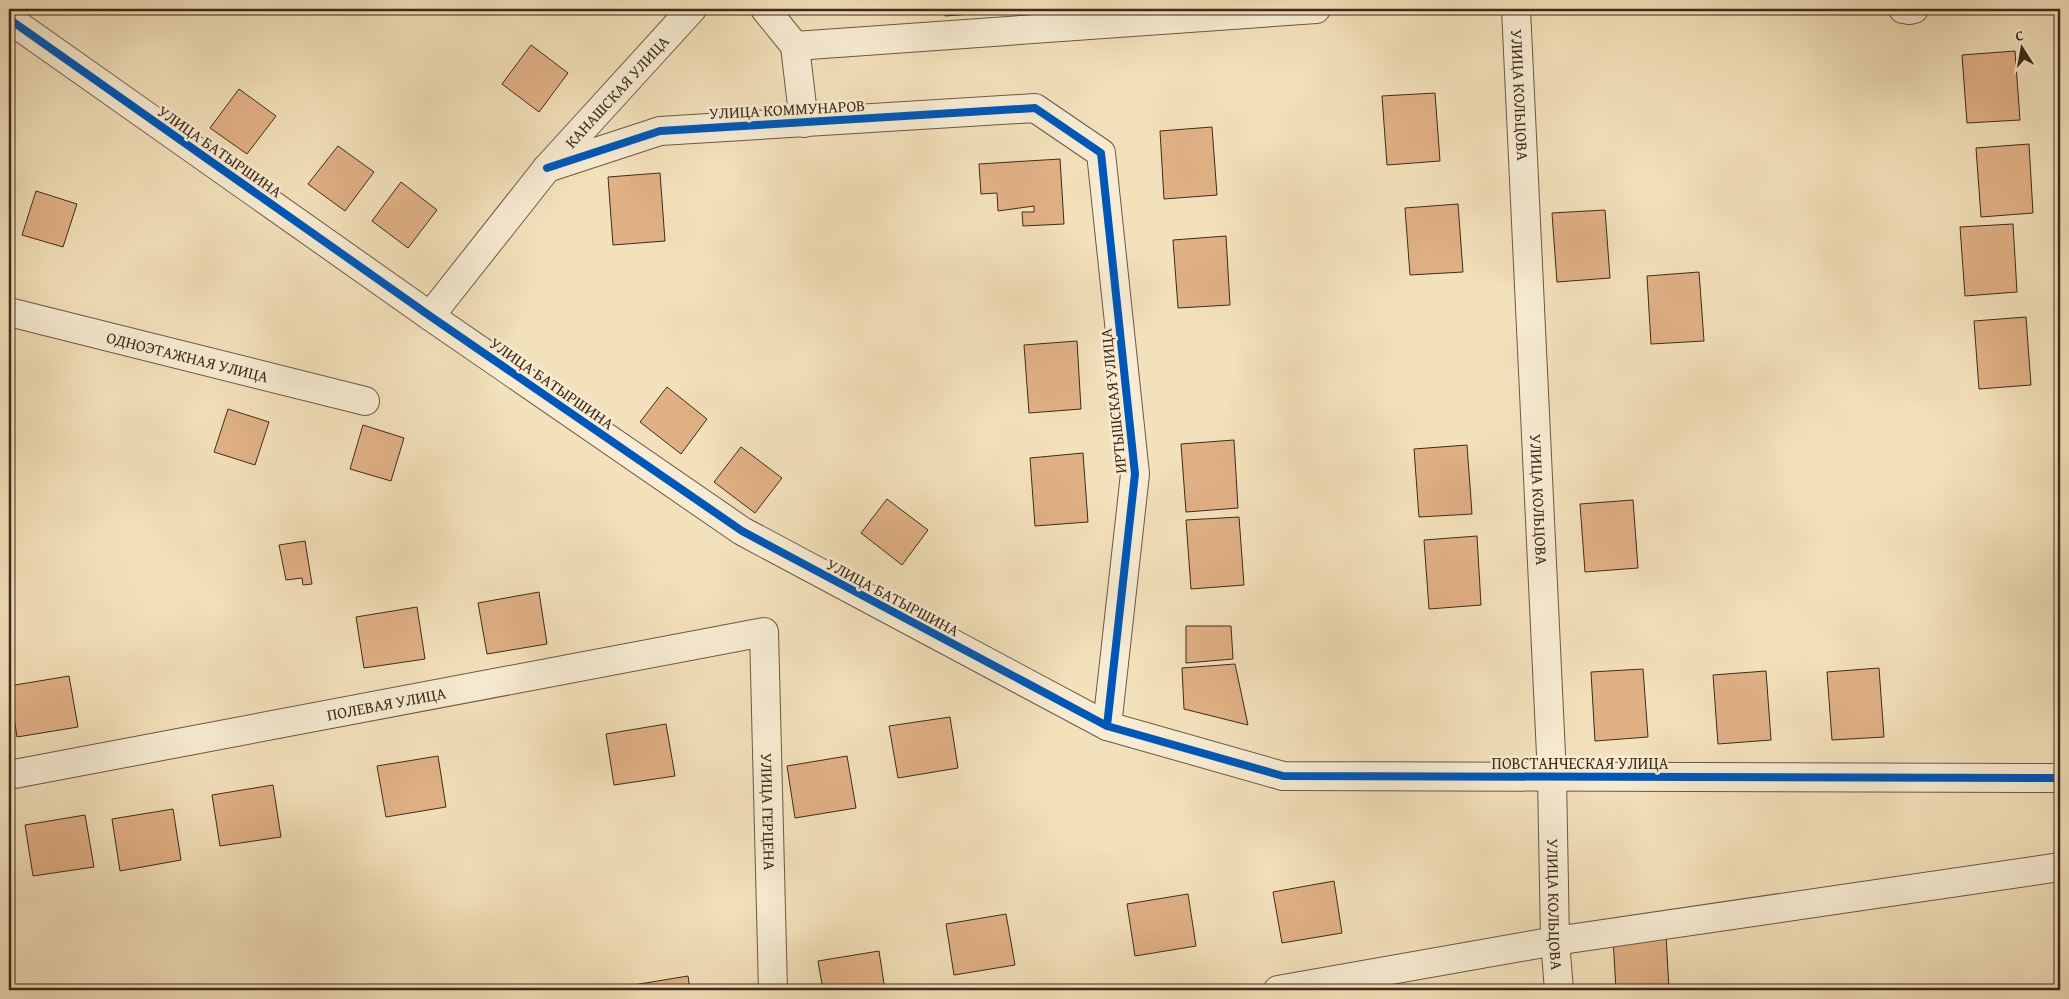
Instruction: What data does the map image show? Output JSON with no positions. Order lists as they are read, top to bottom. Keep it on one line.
{"streets":{"street":["КАНАШСКАЯ УЛИЦА","УЛИЦА КОЛЬЦОВА","УЛИЦА КОММУНАРОВ","УЛИЦА БАТЫРШИНА","ОДНОЭТАЖНАЯ УЛИЦА","ИРТЫШСКАЯ УЛИЦА","ПОЛЕВАЯ УЛИЦА","ПОВСТАНЧЕСКАЯ УЛИЦА","УЛИЦА ГЕРЦЕНА"]},"crossings":[["КАНАШСКАЯ УЛИЦА","УЛИЦА КОММУНАРОВ"],["КАНАШСКАЯ УЛИЦА","УЛИЦА БАТЫРШИНА"],["УЛИЦА КОЛЬЦОВА","ПОВСТАНЧЕСКАЯ УЛИЦА"],["УЛИЦА КОММУНАРОВ","ИРТЫШСКАЯ УЛИЦА"],["УЛИЦА БАТЫРШИНА","ИРТЫШСКАЯ УЛИЦА"],["УЛИЦА БАТЫРШИНА","ПОВСТАНЧЕСКАЯ УЛИЦА"],["ИРТЫШСКАЯ УЛИЦА","ПОВСТАНЧЕСКАЯ УЛИЦА"],["ПОЛЕВАЯ УЛИЦА","УЛИЦА ГЕРЦЕНА"]],"north":"top"}
